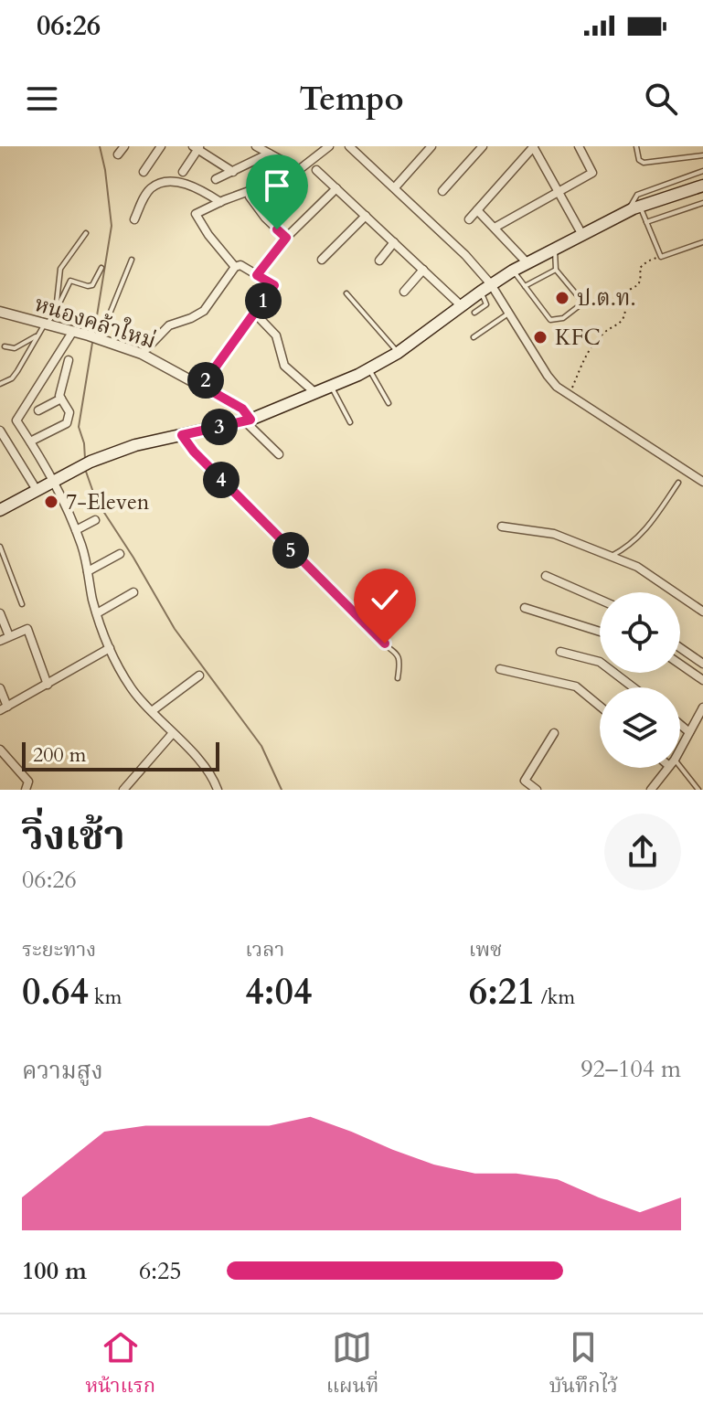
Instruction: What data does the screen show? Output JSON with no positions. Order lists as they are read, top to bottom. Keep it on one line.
{"streets":{"street":["หนองคล้าใหม่"]},"places":["ป.ต.ท.","KFC","7-Eleven"],"scale_bar":"200 m","page":{"status":"06:26","header":"Tempo","pins":["1","2","3","4","5"],"scale":"200 m","heading":["วิ่งเช้า","06:26"],"stats":[["ระยะทาง","0.64 km"],["เวลา","4:04"],["เพซ","6:21 /km"]],"chart":["ความสูง","92–104 m"],"list":[{"name":"100 m","note":"6:25"}],"tabs":["หน้าแรก","แผนที่","บันทึกไว้"]}}
